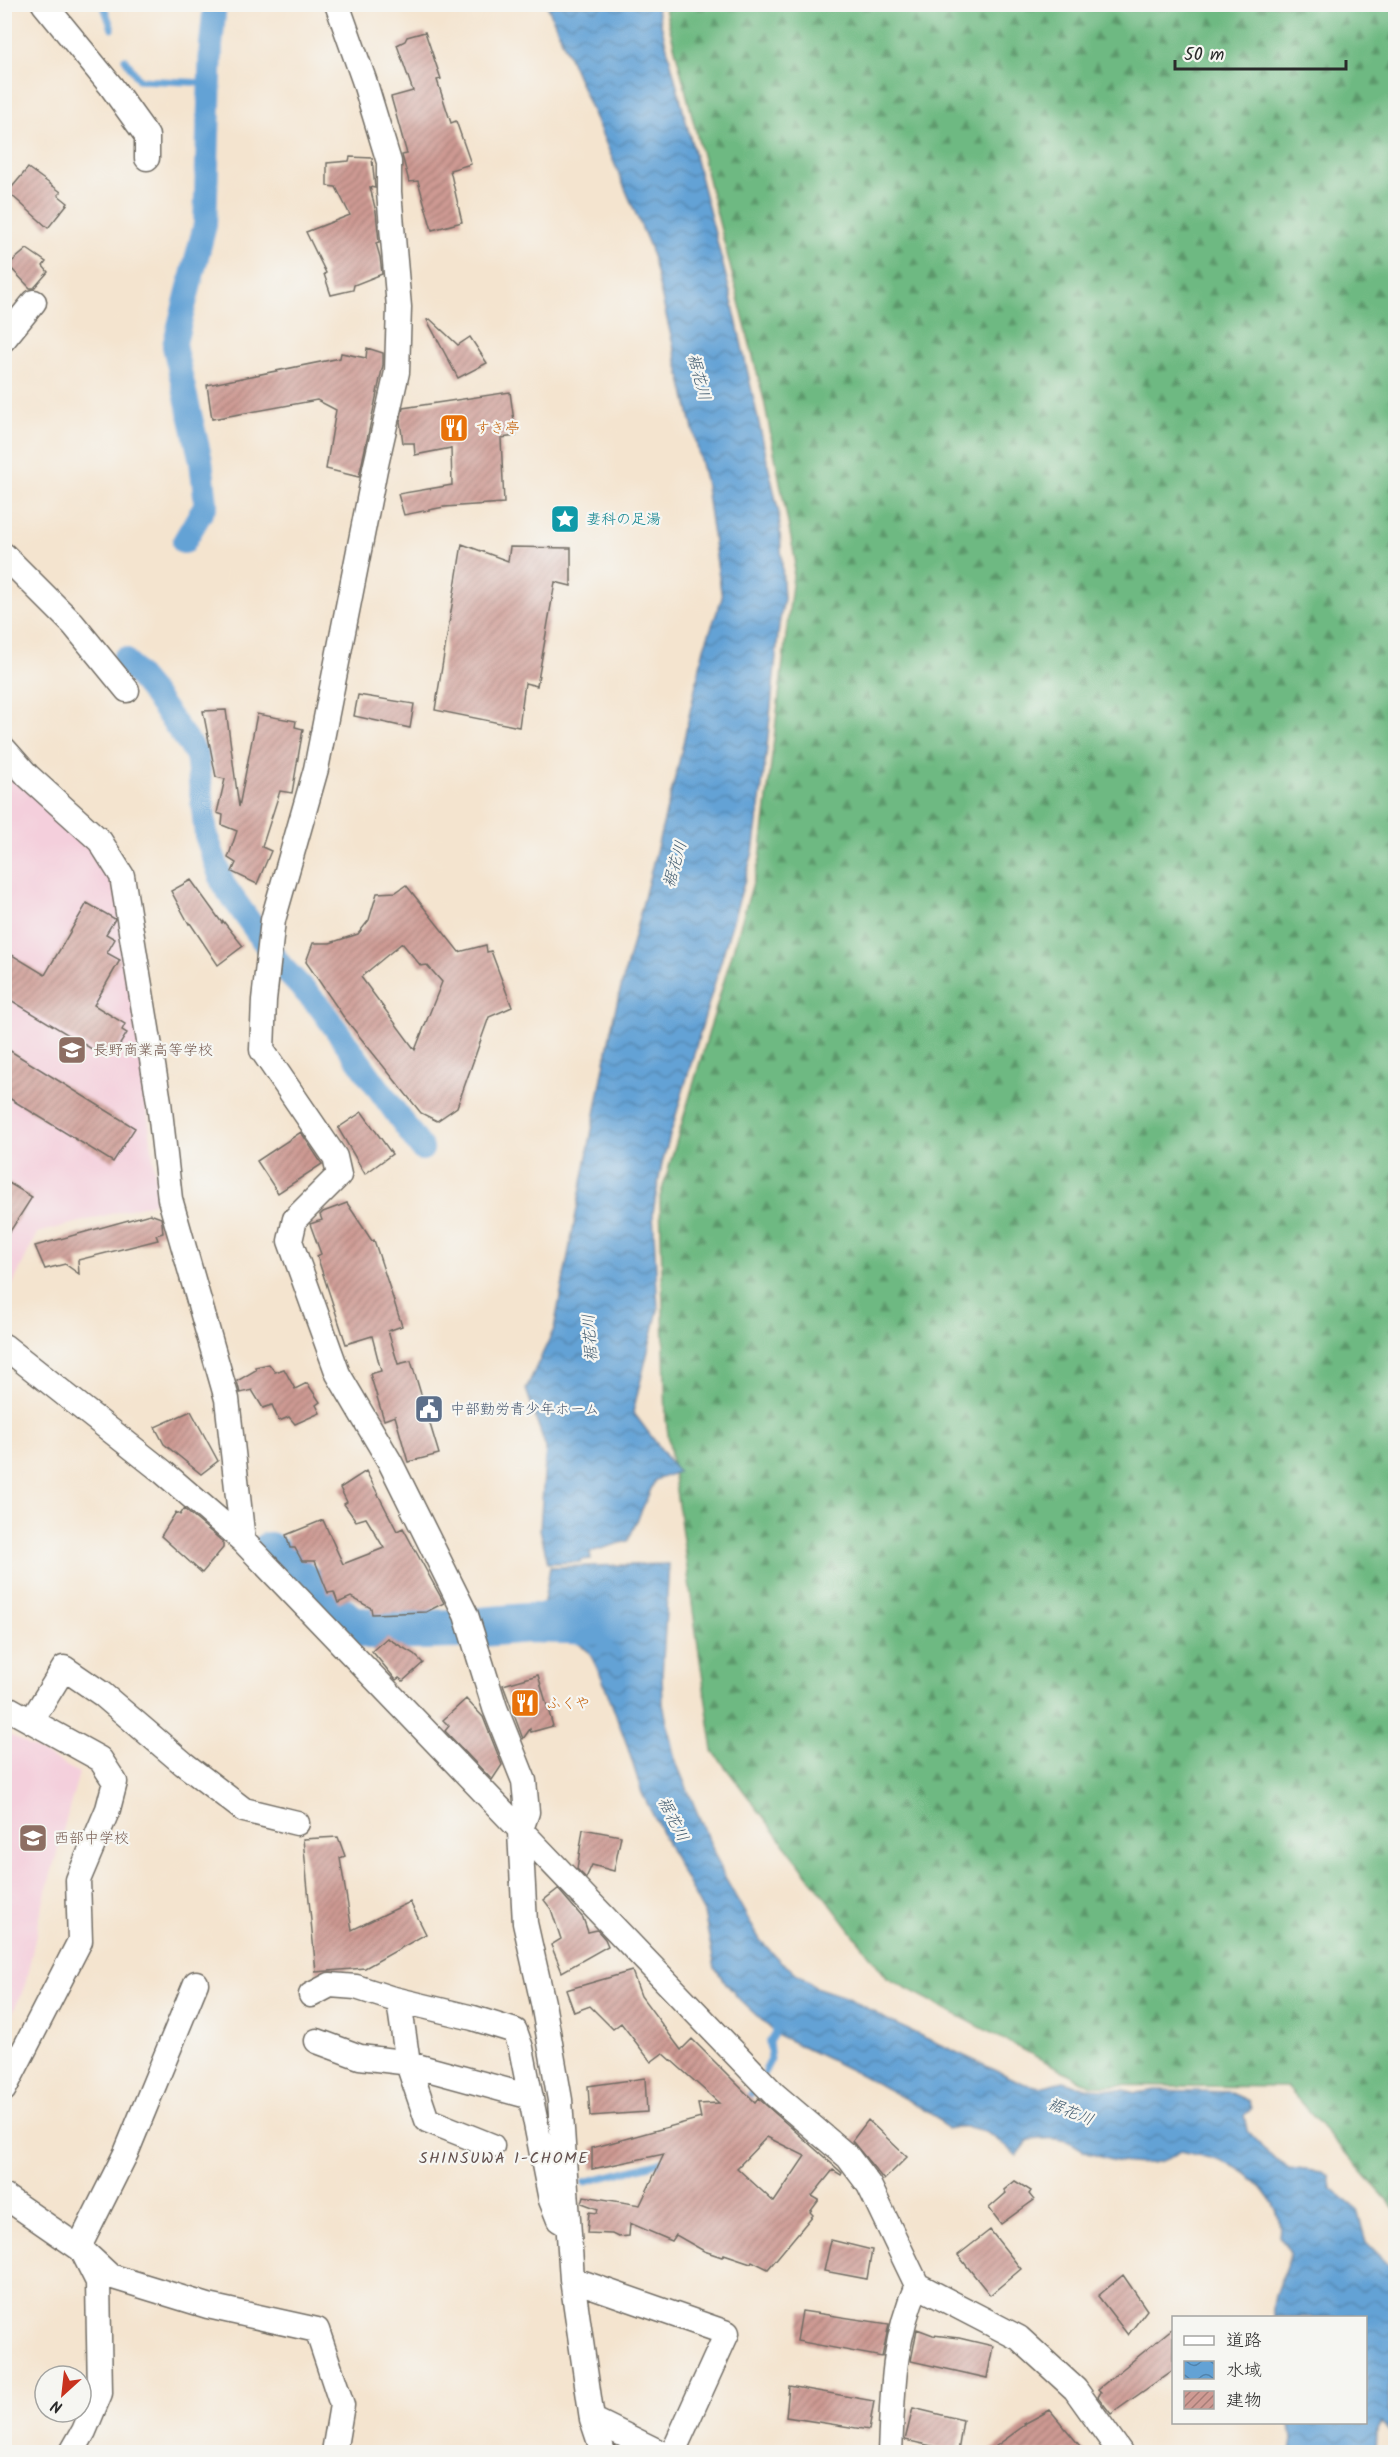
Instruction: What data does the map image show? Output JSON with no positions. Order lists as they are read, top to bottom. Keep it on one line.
{"districts":["SHINSUWA 1-CHOME"],"water":["裾花川"],"places":{"restaurant":["すき亭","ふくや"],"place":["妻科の足湯"],"school or university":["長野商業高等学校","西部中学校"],"public building":["中部勤労青少年ホーム"]},"legend":["道路","水域","建物"],"scale_bar":"50 m","north":"bottom left"}
